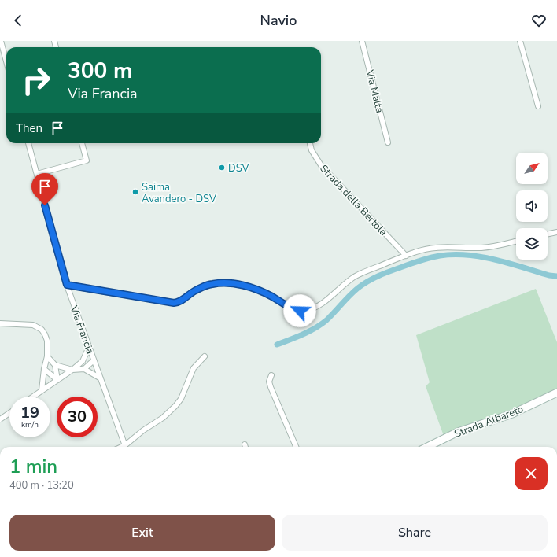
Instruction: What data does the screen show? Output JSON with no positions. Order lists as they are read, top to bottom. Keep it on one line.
{"streets":{"street":["Via Malta","Strada della Bertola","Via Francia","Strada Albareto"]},"places":["DSV","Saima Avandero - DSV"],"north":"top right","page":{"header":"Navio","turn":["300 m","Via Francia"],"then":"Then","speed":"19 km/h","limit":"30","heading":["1 min","400 m · 13:20"],"buttons":["Exit","Share"]}}
